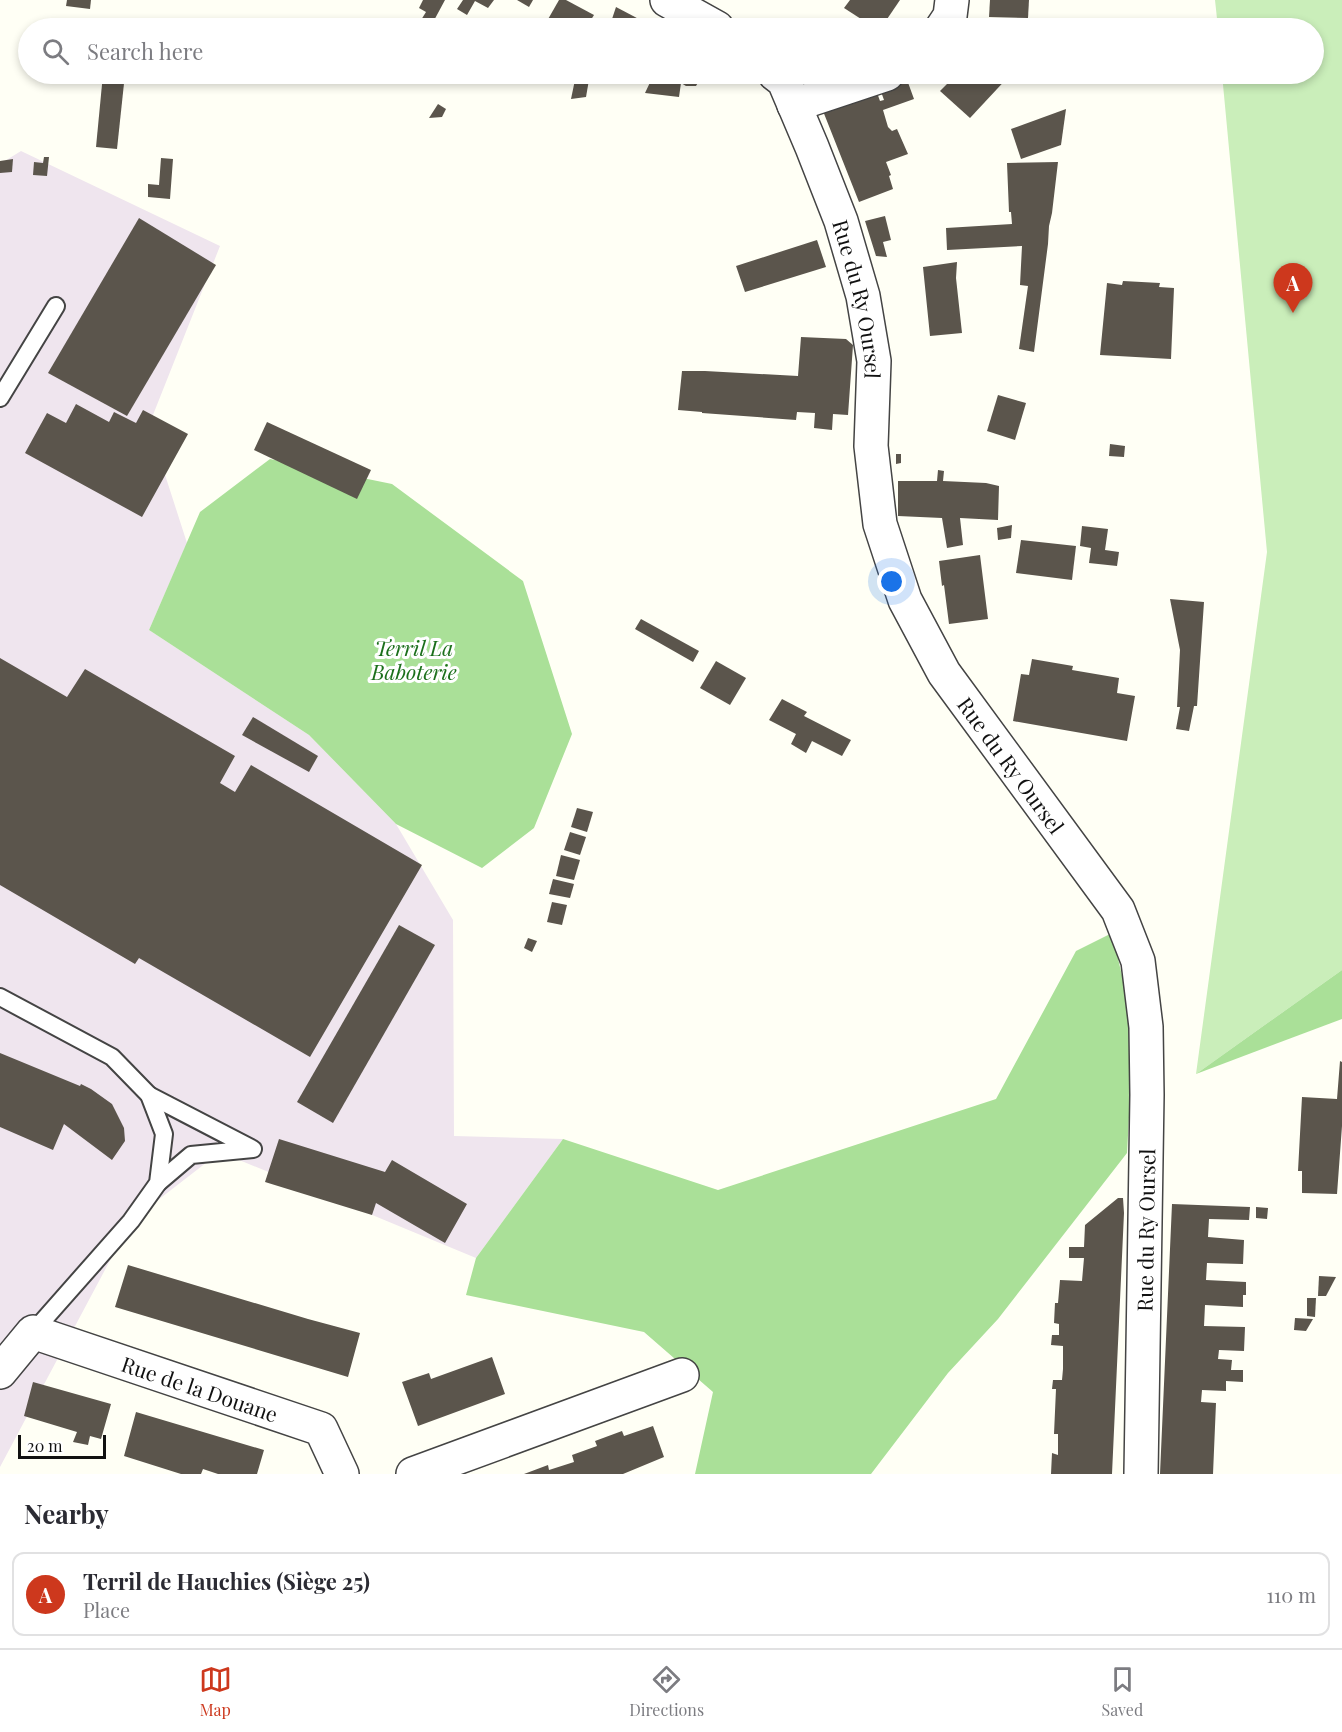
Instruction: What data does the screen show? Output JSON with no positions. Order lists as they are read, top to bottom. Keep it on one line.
{"streets":{"street":["Rue du Ry Oursel","Rue de la Douane"]},"parks":["Terril La Baboterie"],"scale_bar":"20 m","page":{"search":"Search here","pins":"A","scale":"20 m","heading":"Nearby","list":[{"mark":"A","name":"Terril de Hauchies (Siège 25)","note":"Place","value":"110 m"}],"nav":["Map","Directions","Saved"]}}
